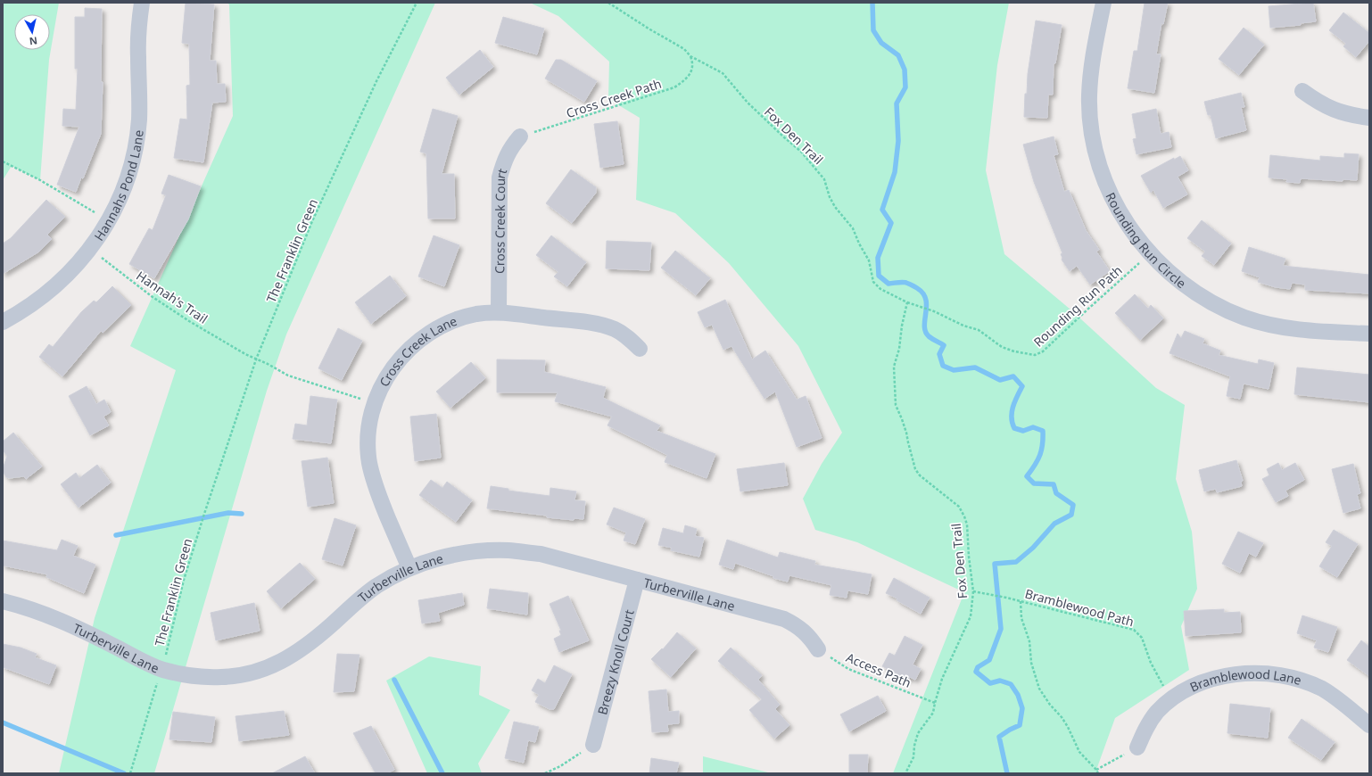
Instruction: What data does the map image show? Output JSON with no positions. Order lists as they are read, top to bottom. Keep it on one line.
{"streets":{"street":["Hannahs Pond Lane","Cross Creek Court","Rounding Run Circle","Cross Creek Lane","Turberville Lane","Breezy Knoll Court","Bramblewood Lane"],"path":["Cross Creek Path","Fox Den Trail","The Franklin Green","Hannah's Trail","Rounding Run Path","Bramblewood Path","Access Path"]},"crossings":[["Cross Creek Path","Fox Den Trail"],["Cross Creek Path","Cross Creek Court"],["Fox Den Trail","Rounding Run Path"],["Fox Den Trail","Bramblewood Path"],["Fox Den Trail","Access Path"],["Hannahs Pond Lane","Hannah's Trail"],["Cross Creek Court","Cross Creek Lane"],["Rounding Run Circle","Rounding Run Path"],["The Franklin Green","Hannah's Trail"],["The Franklin Green","Turberville Lane"],["Hannah's Trail","Cross Creek Lane"],["Cross Creek Lane","Turberville Lane"],["Turberville Lane","Breezy Knoll Court"],["Turberville Lane","Access Path"],["Bramblewood Path","Bramblewood Lane"]],"north":"bottom"}
